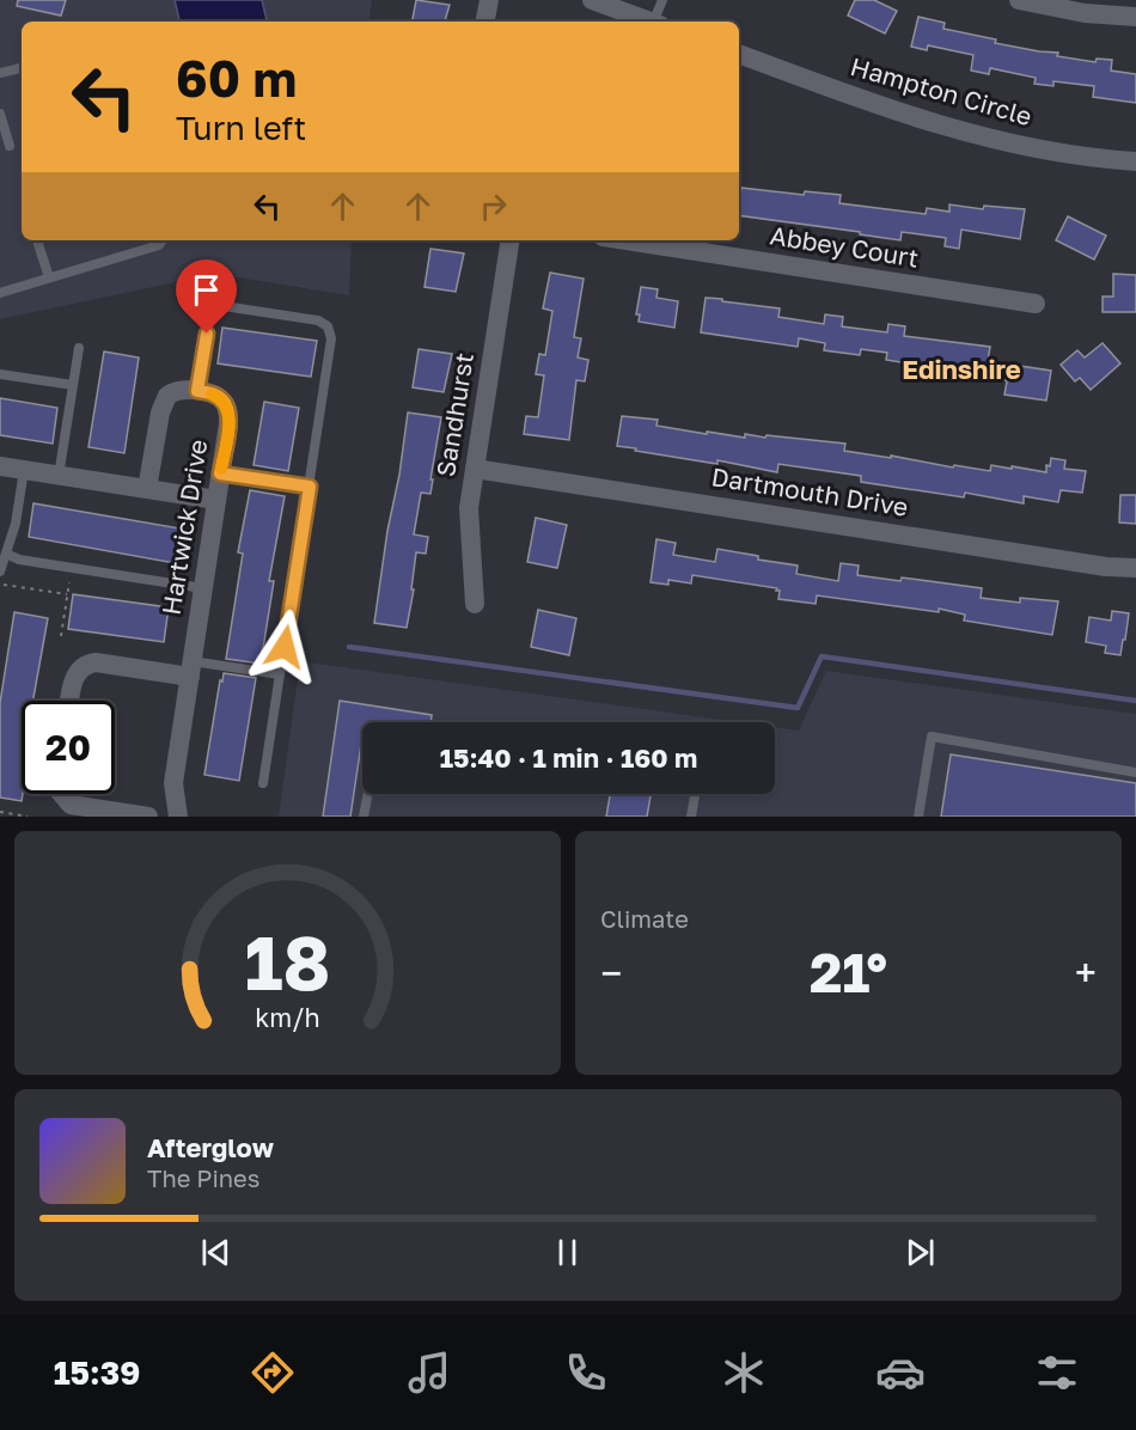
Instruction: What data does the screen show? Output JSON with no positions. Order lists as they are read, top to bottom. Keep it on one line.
{"streets":{"street":["Hampton Circle","Abbey Court","Sandhurst","Dartmouth Drive","Hartwick Drive"]},"crossings":[["Sandhurst","Dartmouth Drive"]],"districts":["Edinshire"],"page":{"turn":["60 m","Turn left"],"limit":"20","trip":"15:40 · 1 min · 160 m","tile":"Climate","heat":["−","21°","+"],"song":["Afterglow","The Pines"],"tabs":"15:39","gauge":["18","km/h"]}}
